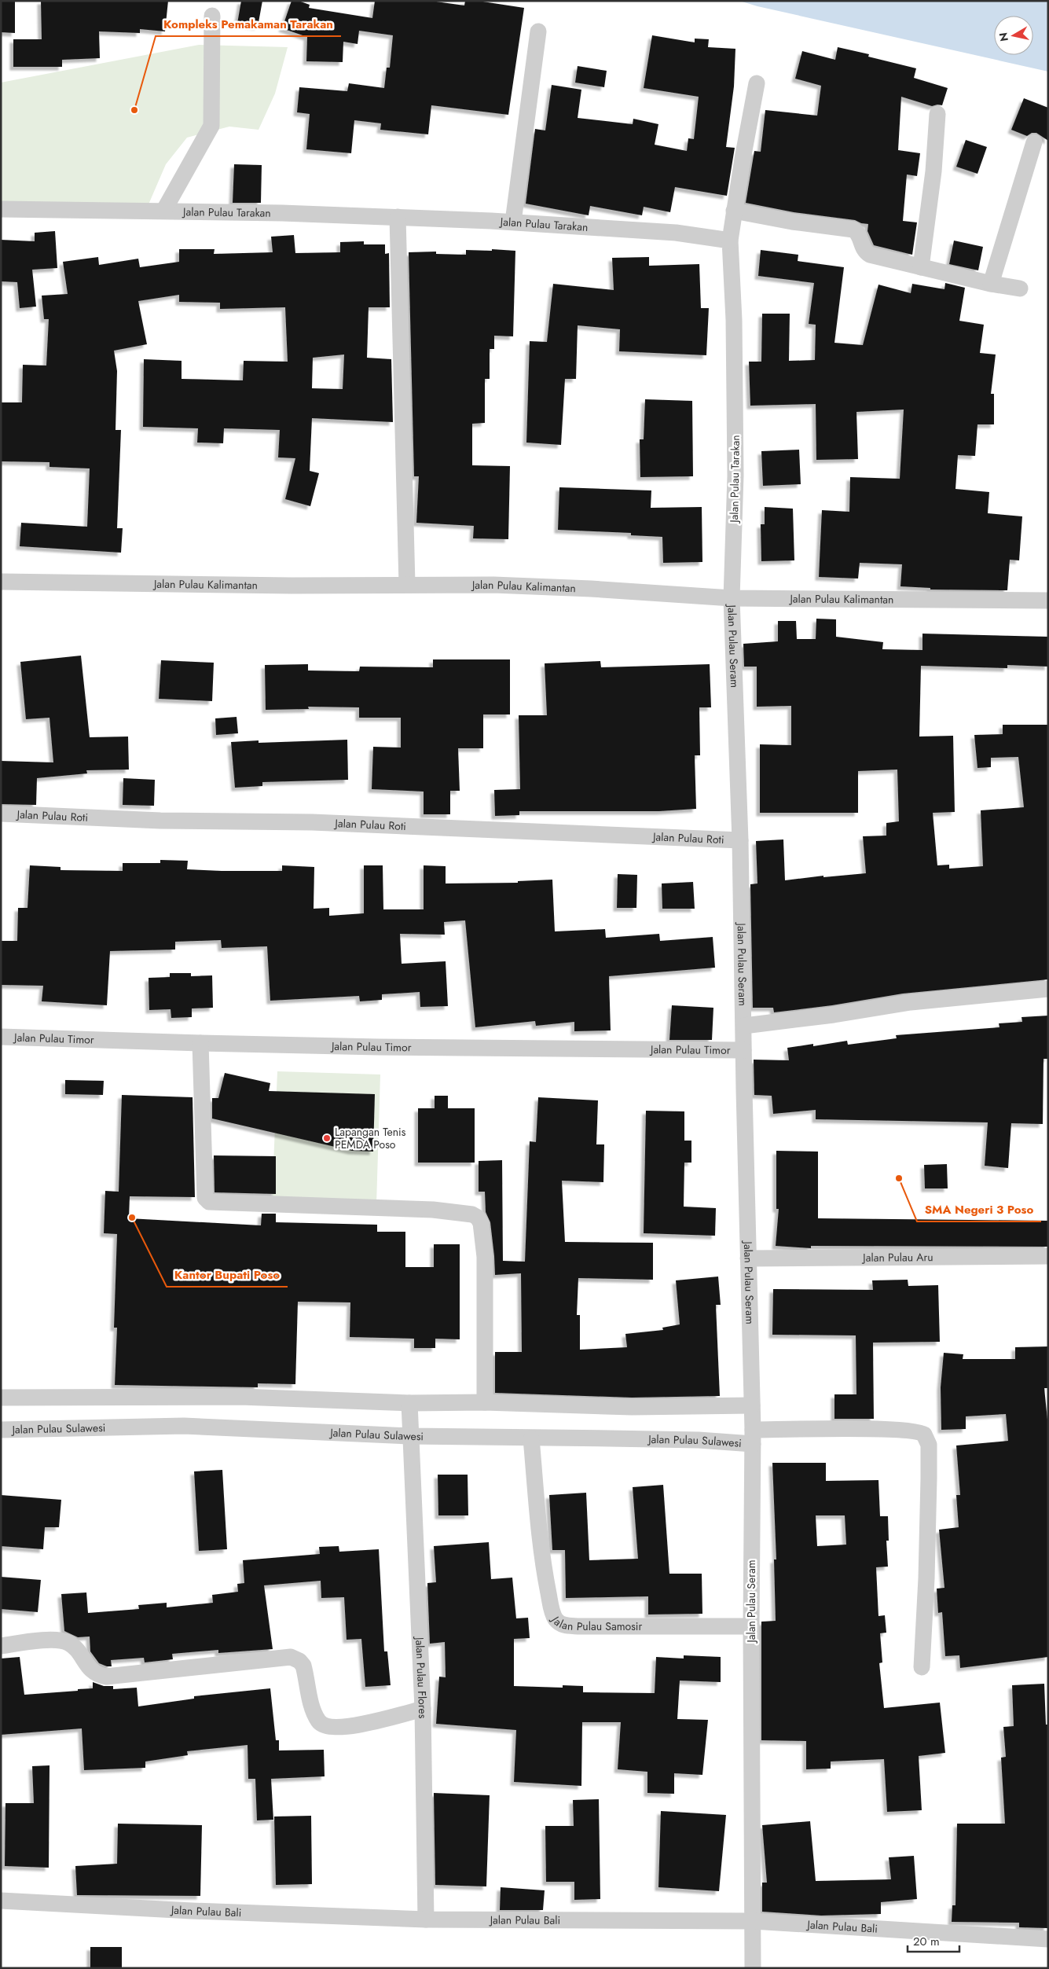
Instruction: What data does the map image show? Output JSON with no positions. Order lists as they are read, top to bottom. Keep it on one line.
{"streets":{"street":["Jalan Pulau Tarakan","Jalan Pulau Kalimantan","Jalan Pulau Seram","Jalan Pulau Roti","Jalan Pulau Timor","Jalan Pulau Aru","Jalan Pulau Sulawesi","Jalan Pulau Samosir","Jalan Pulau Flores","Jalan Pulau Bali"]},"crossings":[["Jalan Pulau Tarakan","Jalan Pulau Kalimantan"],["Jalan Pulau Tarakan","Jalan Pulau Seram"],["Jalan Pulau Kalimantan","Jalan Pulau Seram"],["Jalan Pulau Seram","Jalan Pulau Roti"],["Jalan Pulau Seram","Jalan Pulau Timor"],["Jalan Pulau Seram","Jalan Pulau Aru"],["Jalan Pulau Seram","Jalan Pulau Sulawesi"],["Jalan Pulau Seram","Jalan Pulau Samosir"],["Jalan Pulau Seram","Jalan Pulau Bali"],["Jalan Pulau Sulawesi","Jalan Pulau Samosir"],["Jalan Pulau Sulawesi","Jalan Pulau Flores"],["Jalan Pulau Flores","Jalan Pulau Bali"]],"places":["Kompleks Pemakaman Tarakan","Lapangan Tenis PEMDA Poso","SMA Negeri 3 Poso","Kantor Bupati Poso"],"scale_bar":"20 m","north":"left"}
